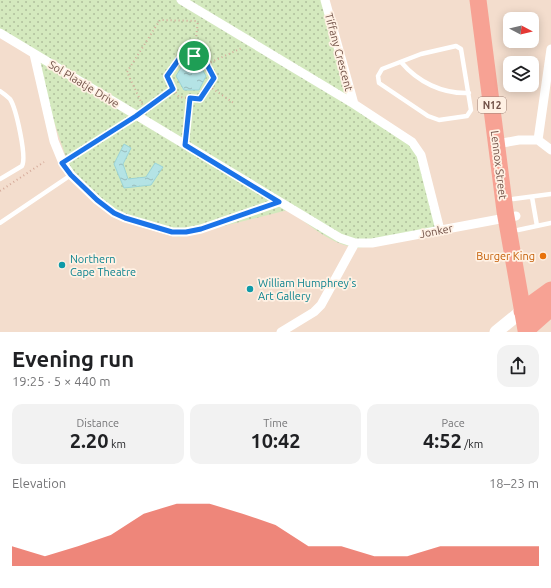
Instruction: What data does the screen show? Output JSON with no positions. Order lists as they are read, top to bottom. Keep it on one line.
{"streets":{"highway":["N12","Lennox Street"],"street":["Tiffany Crescent","Sol Plaatje Drive","Jonker"]},"crossings":[["Sol Plaatje Drive","Jonker"],["Lennox Street","Jonker"]],"places":["Burger King","Northern Cape Theatre","William Humphrey's Art Gallery"],"north":"right","page":{"heading":["Evening run","19:25 · 5 × 440 m"],"stats":[["Distance","2.20 km"],["Time","10:42"],["Pace","4:52 /km"]],"chart":["Elevation","18–23 m"]}}
